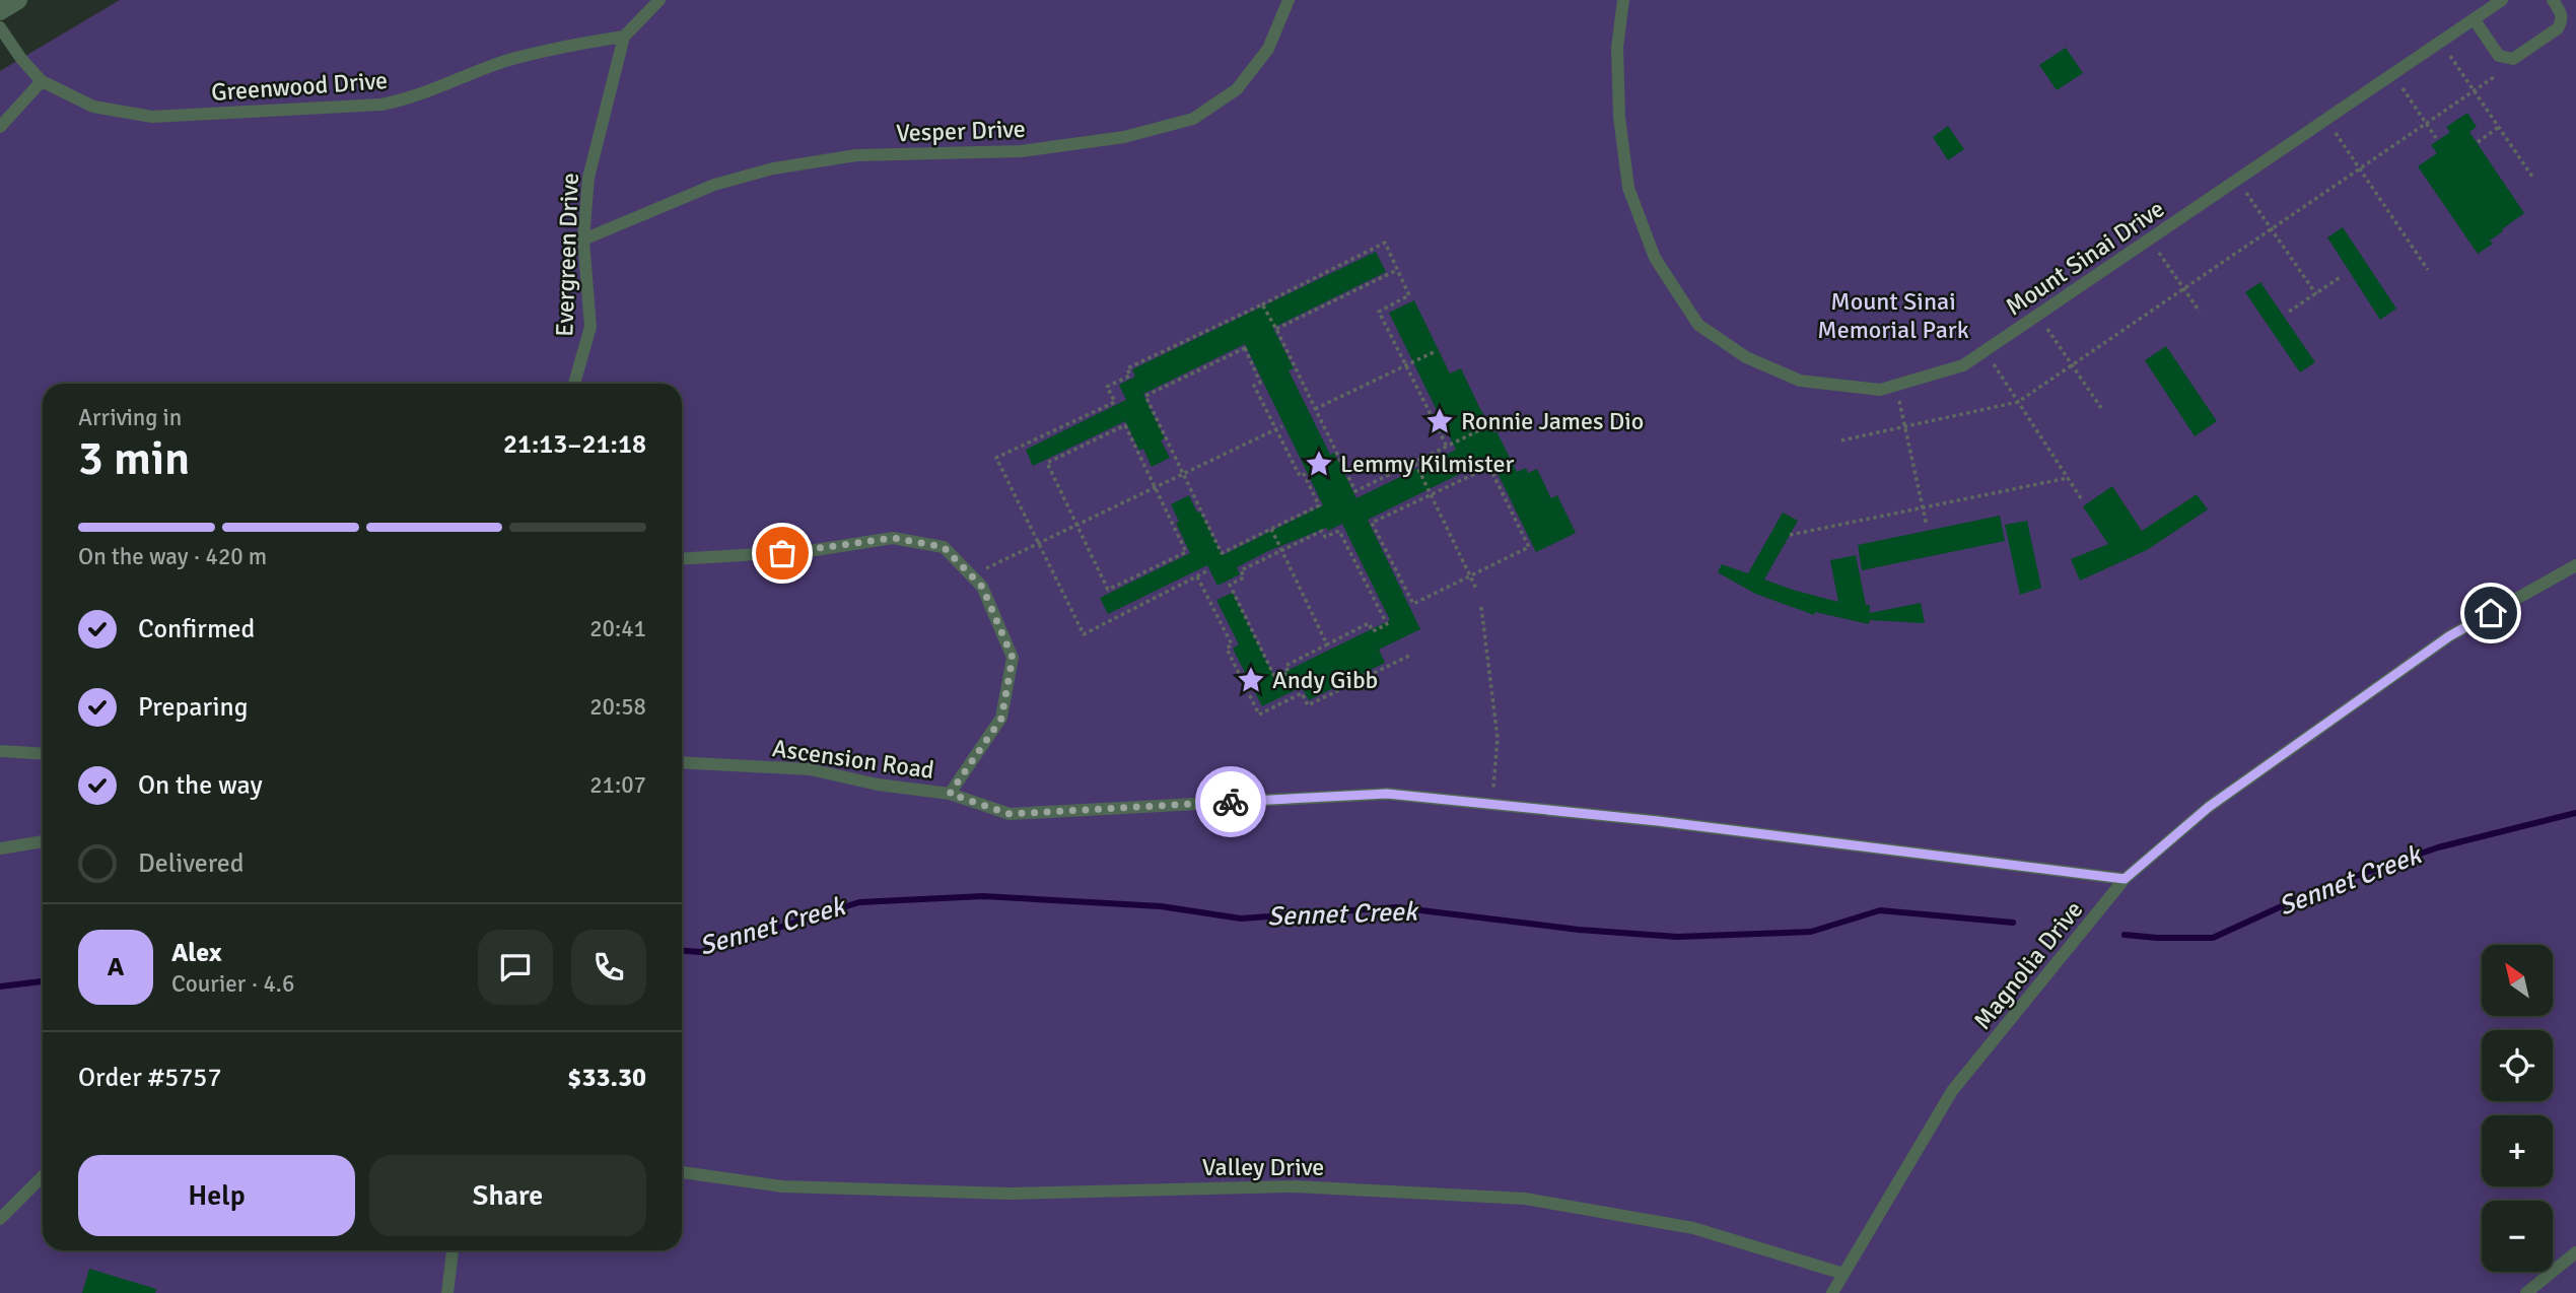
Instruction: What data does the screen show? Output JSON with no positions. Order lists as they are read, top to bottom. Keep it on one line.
{"streets":{"lane":["Greenwood Drive","Vesper Drive","Evergreen Drive","Mount Sinai Drive","Ascension Road","Magnolia Drive","Valley Drive"]},"crossings":[["Greenwood Drive","Evergreen Drive"],["Vesper Drive","Evergreen Drive"],["Ascension Road","Magnolia Drive"],["Magnolia Drive","Valley Drive"]],"water":["Sennet Creek"],"parks":["Mount Sinai Memorial Park"],"places":{"place":["Ronnie James Dio","Lemmy Kilmister","Andy Gibb"]},"north":"top left","page":{"heading":["3 min","Arriving in","21:13–21:18"],"panel":["Alex","Courier · 4.6","Order #5757","$33.30"],"bar":"On the way · 420 m","list":[["Confirmed","20:41"],["Preparing","20:58"],["On the way","21:07"],"Delivered"],"round":"A","map_buttons":["+","−"],"buttons":["Help","Share"]}}
